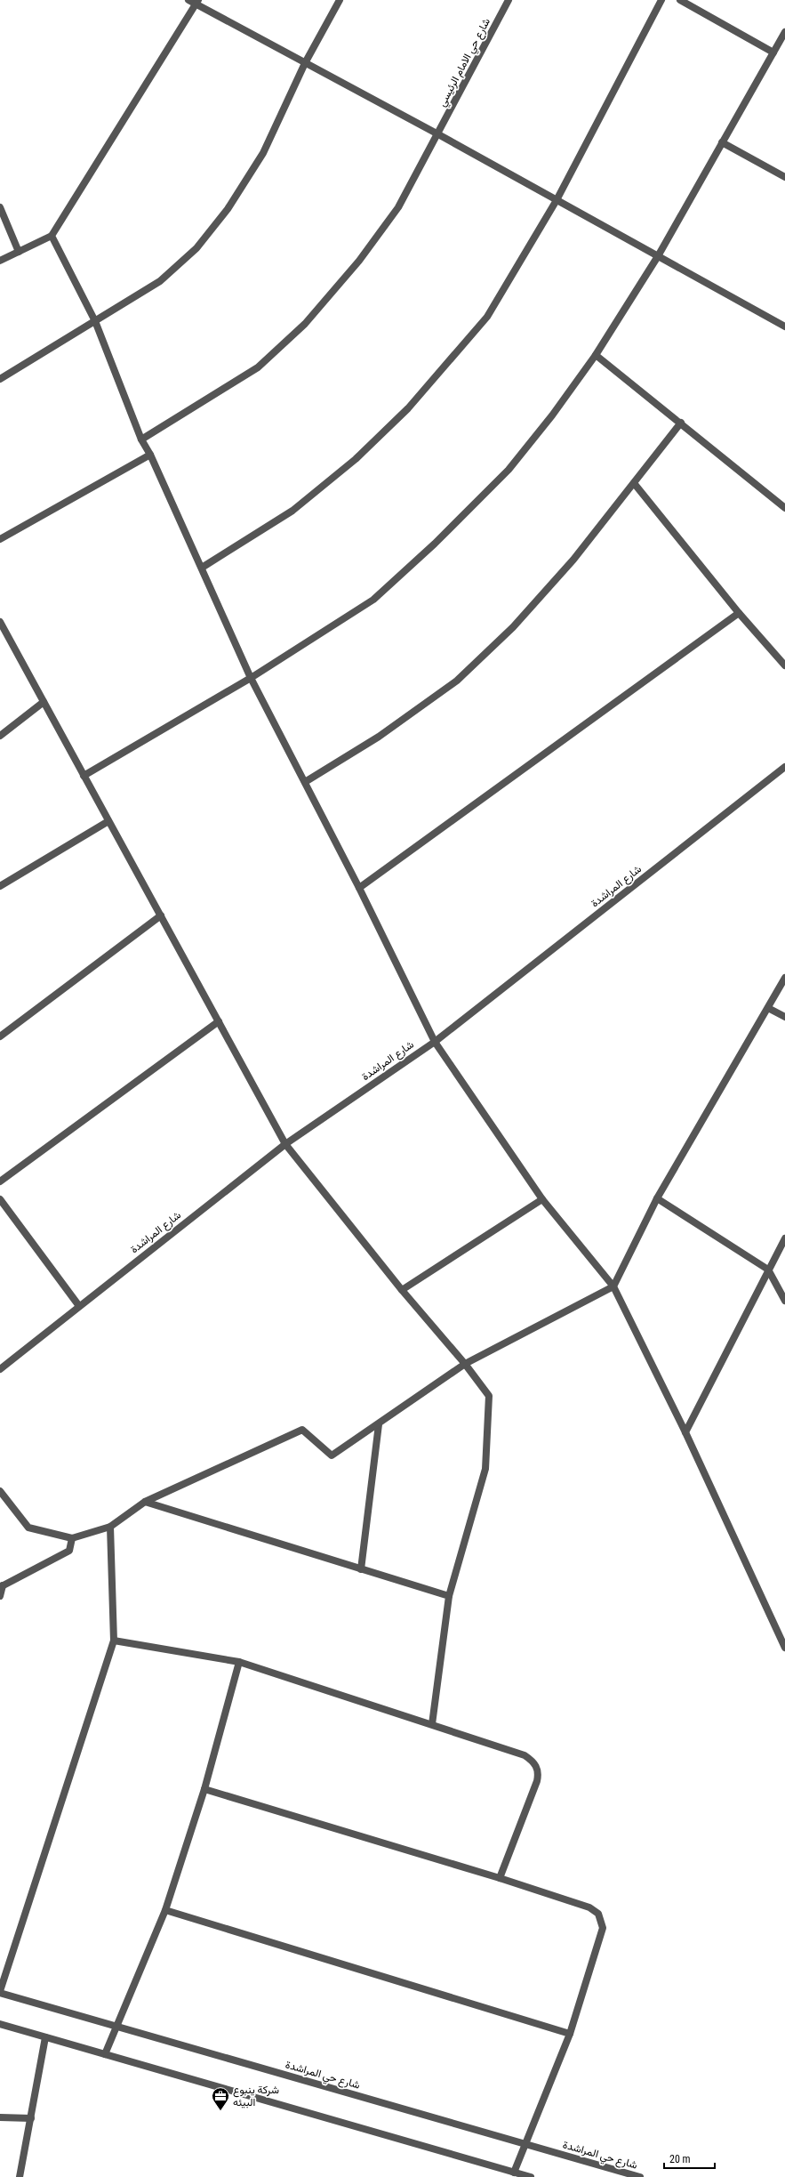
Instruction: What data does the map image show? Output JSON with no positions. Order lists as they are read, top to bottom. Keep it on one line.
{"streets":{"street":["شارع حي الامام الرئيسي","شارع المراشدة","شارع حي المراشدة"]},"places":{"office":["شركة ينبوع البيئه"]},"scale_bar":"20 m"}
